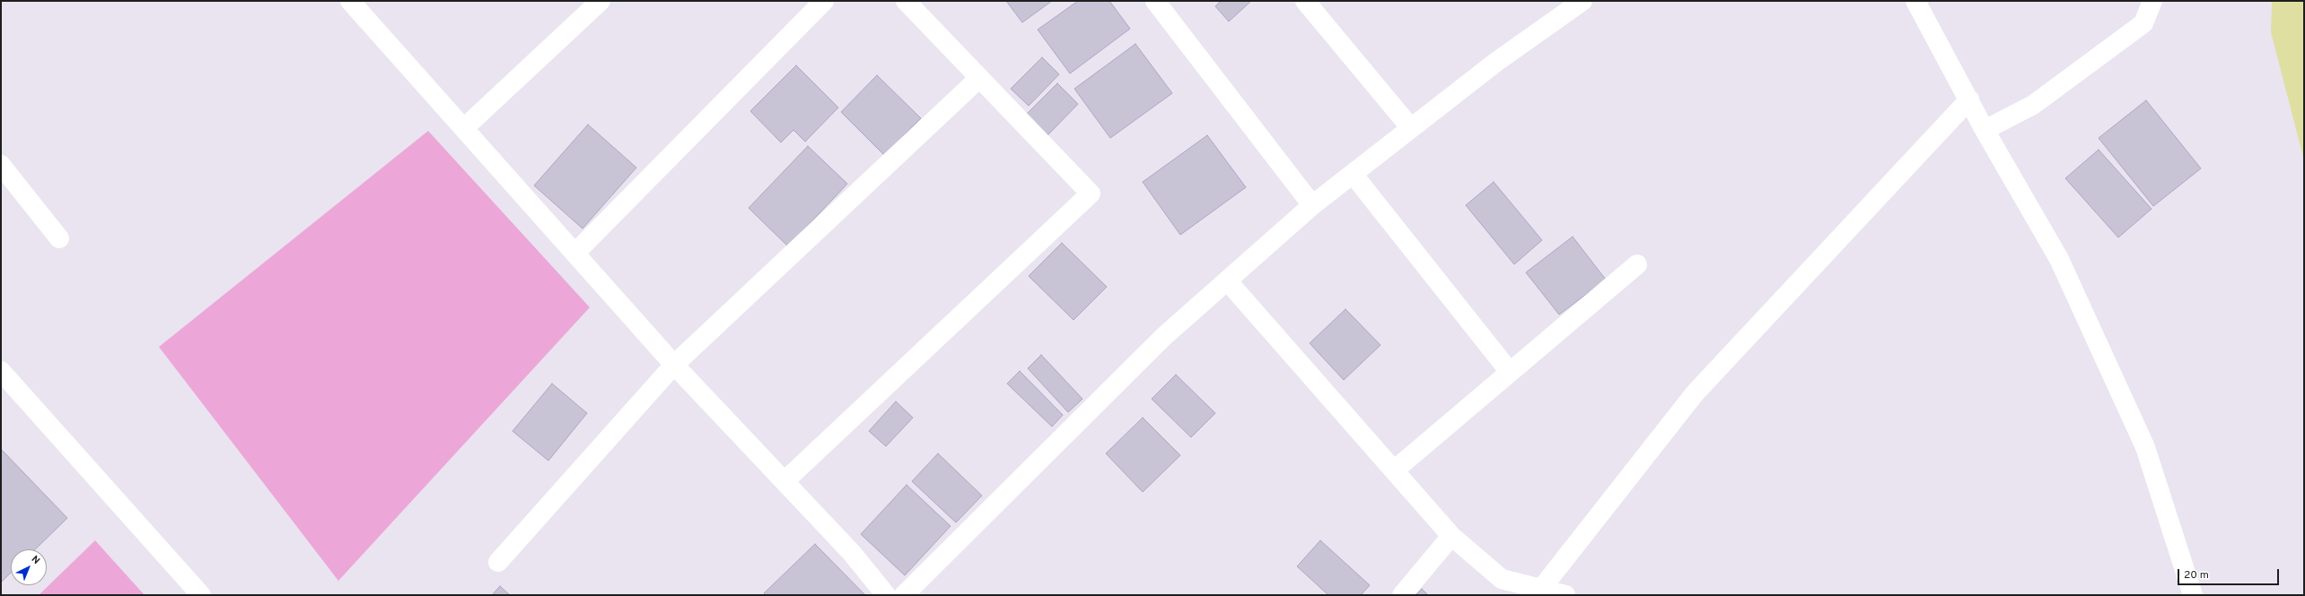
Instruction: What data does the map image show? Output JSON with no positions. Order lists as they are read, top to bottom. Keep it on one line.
{"scale_bar":"20 m","north":"top right"}
